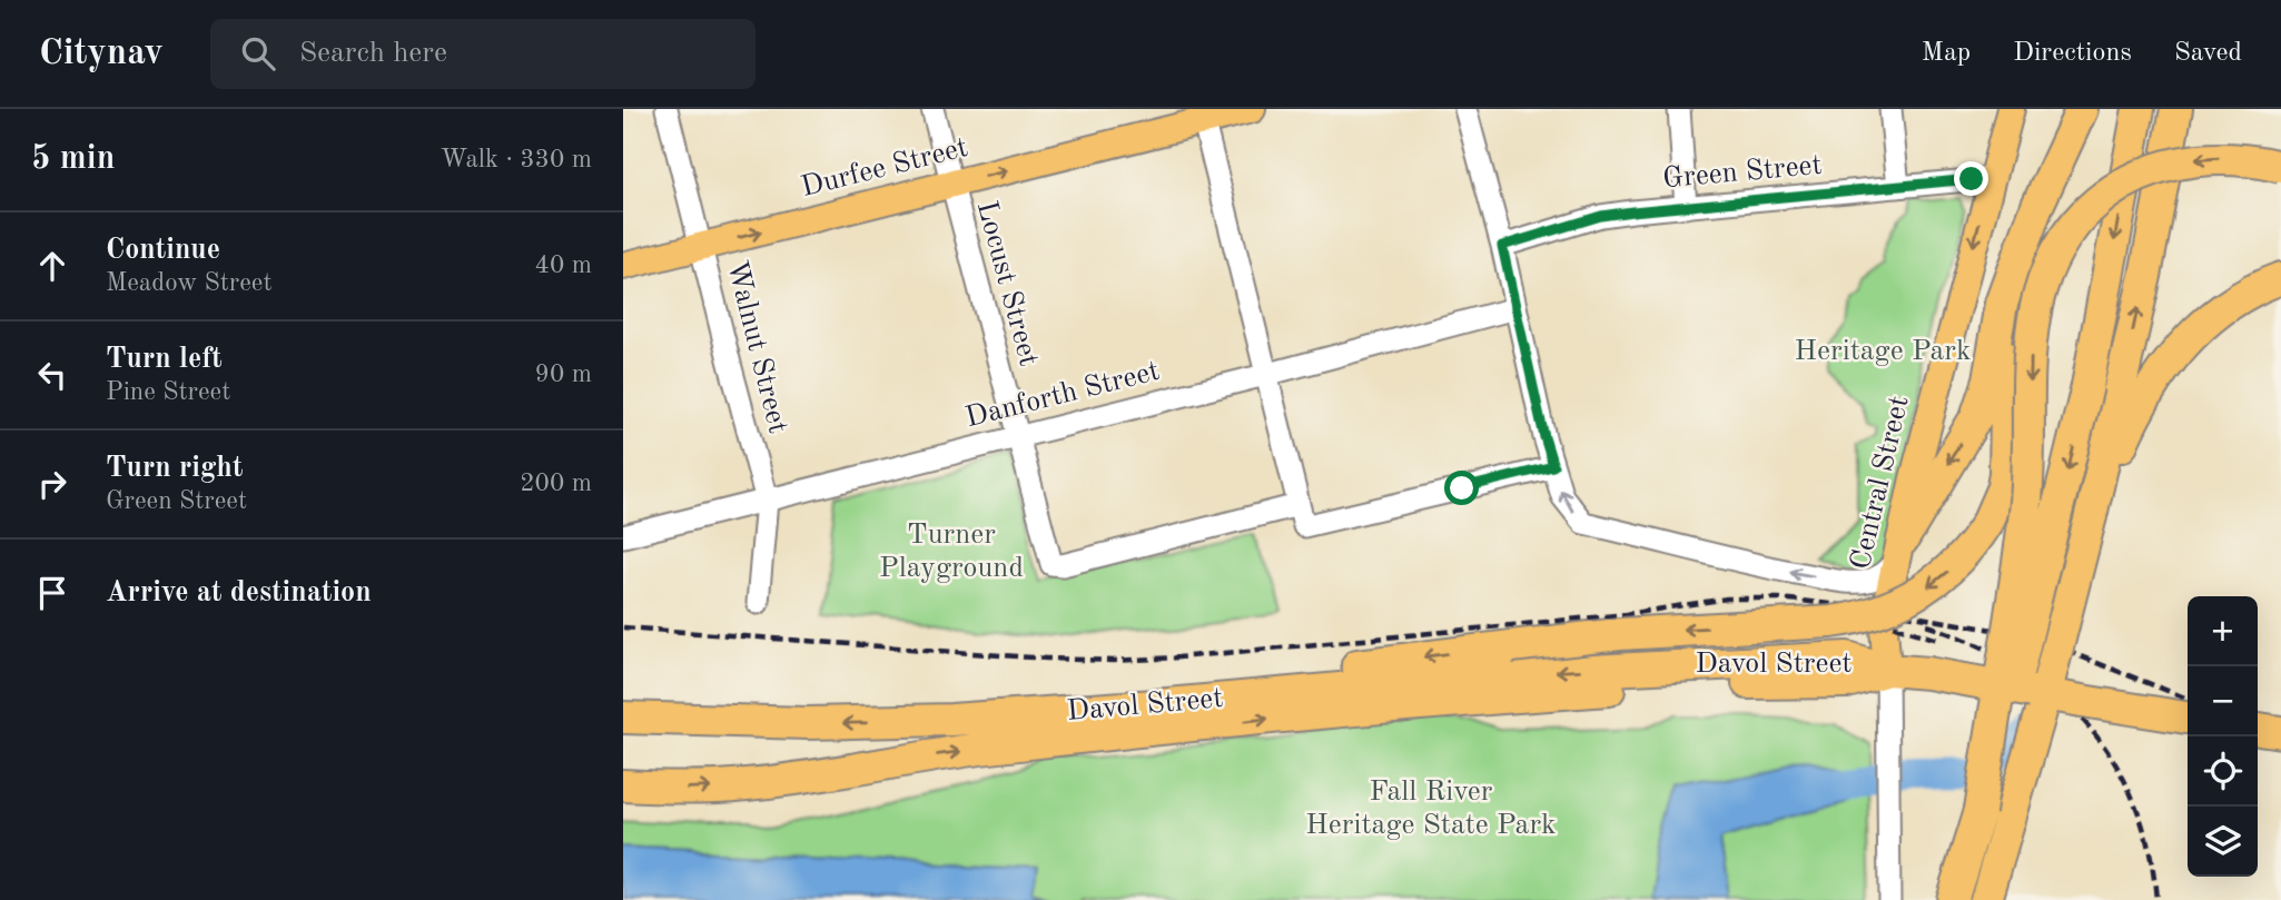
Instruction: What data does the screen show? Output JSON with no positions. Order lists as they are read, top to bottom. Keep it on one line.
{"streets":{"highway":["Davol Street"],"main road":["Durfee Street","Central Street"],"street":["Green Street","Locust Street","Walnut Street","Danforth Street"]},"crossings":[["Durfee Street","Locust Street"],["Durfee Street","Walnut Street"],["Green Street","Central Street"],["Locust Street","Danforth Street"],["Walnut Street","Danforth Street"],["Central Street","Davol Street"]],"one_way":["Durfee Street","Central Street"],"parks":["Heritage Park","Turner Playground","Fall River Heritage State Park"],"page":{"header":"Citynav","search":"Search here","nav":["Map","Directions","Saved"],"heading":["5 min","Walk · 330 m"],"list":[["Continue","Meadow Street","40 m"],["Turn left","Pine Street","90 m"],["Turn right","Green Street","200 m"],"Arrive at destination"],"map_buttons":["+","−"]}}
